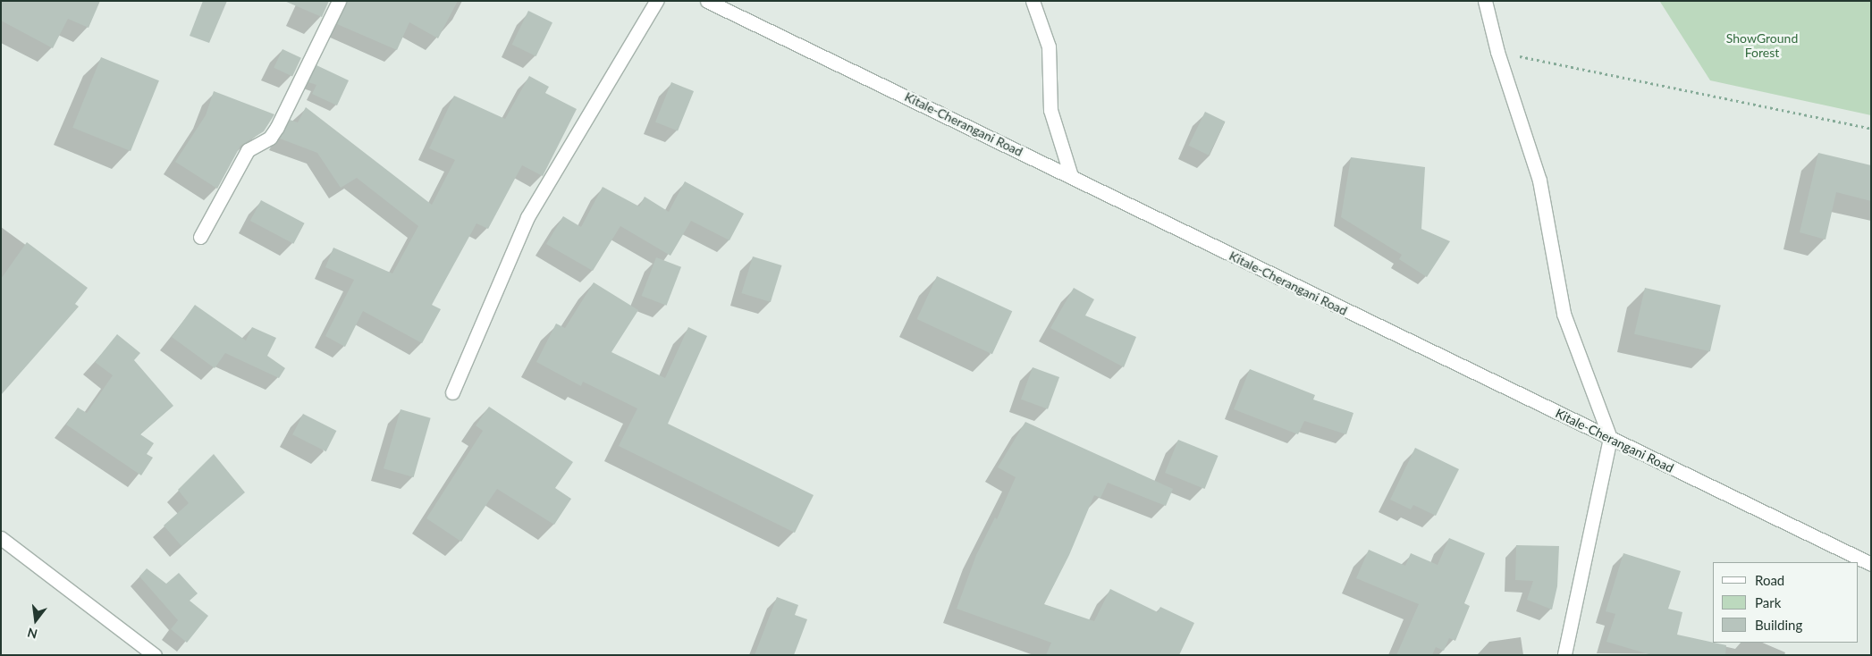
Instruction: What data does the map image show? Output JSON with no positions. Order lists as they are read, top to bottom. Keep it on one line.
{"streets":{"street":["Kitale-Cherangani Road"]},"parks":["ShowGround Forest"],"legend":["Road","Park","Building"],"north":"bottom"}
